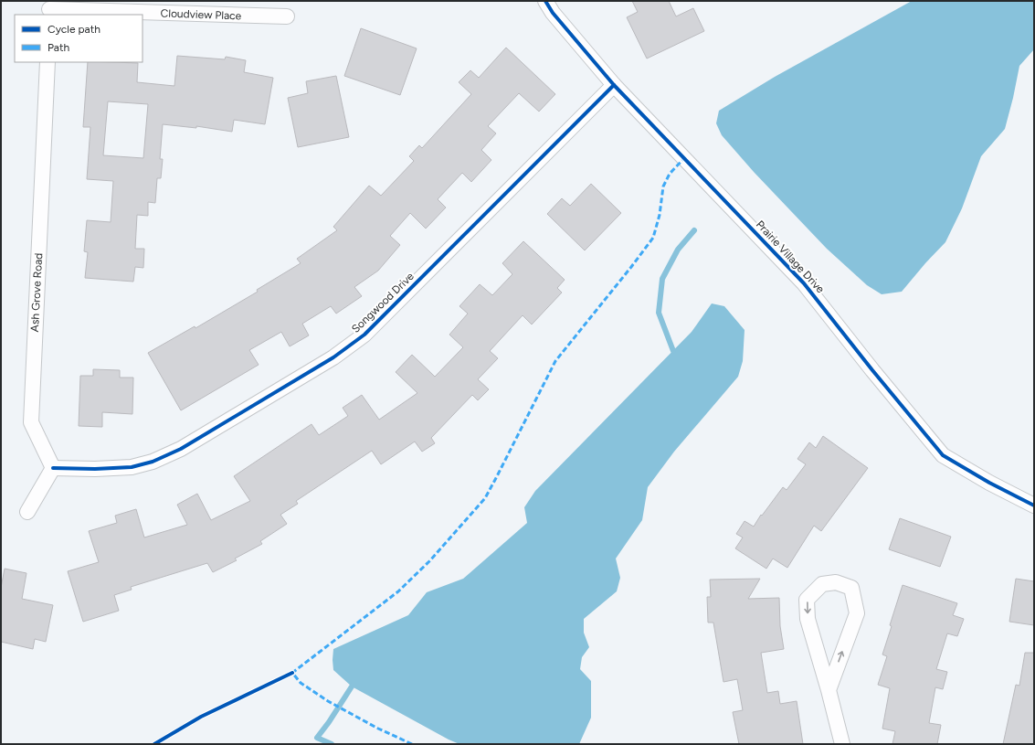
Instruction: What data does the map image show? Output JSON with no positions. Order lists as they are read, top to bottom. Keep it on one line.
{"streets":{"street":["Cloudview Place","Prairie Village Drive","Ash Grove Road","Songwood Drive"]},"crossings":[["Prairie Village Drive","Songwood Drive"],["Ash Grove Road","Songwood Drive"]],"legend":["Cycle path","Path"]}
